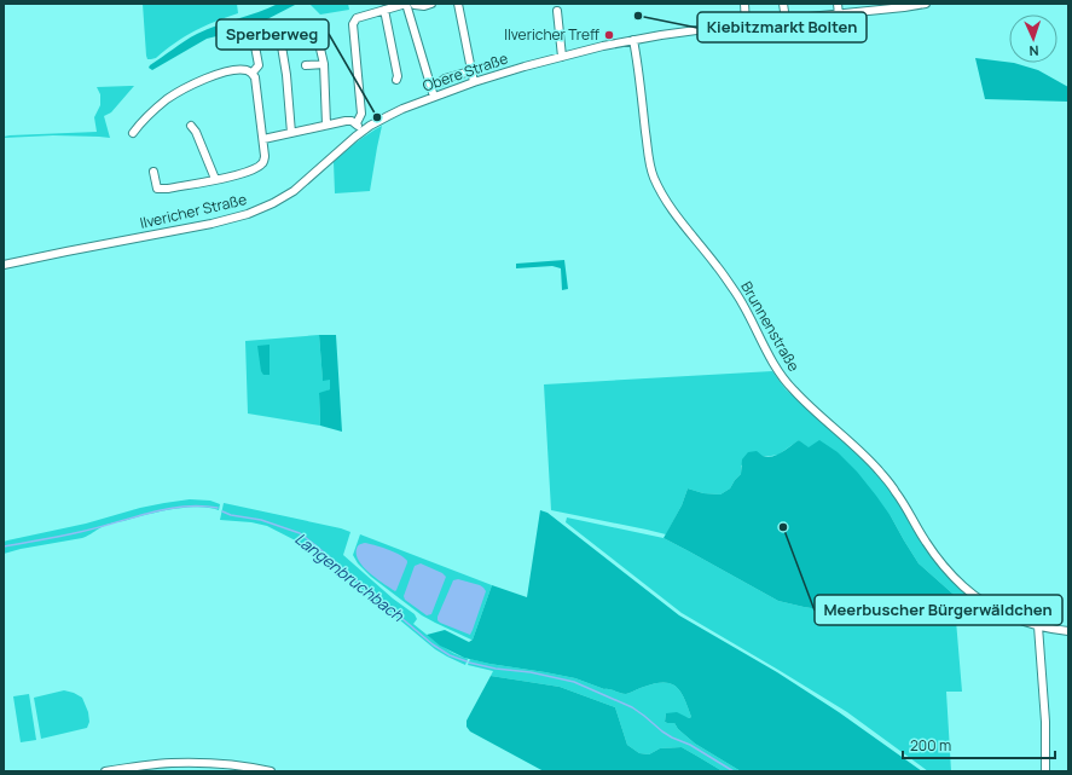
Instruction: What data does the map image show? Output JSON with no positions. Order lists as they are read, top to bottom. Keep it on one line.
{"streets":{"street":["Obere Straße","Ilvericher Straße","Brunnenstraße"]},"crossings":[["Obere Straße","Ilvericher Straße"],["Obere Straße","Brunnenstraße"]],"water":["Langenbruchbach"],"places":["Kiebitzmarkt Bolten","Ilvericher Treff","Sperberweg","Meerbuscher Bürgerwäldchen"],"scale_bar":"200 m","north":"bottom"}
